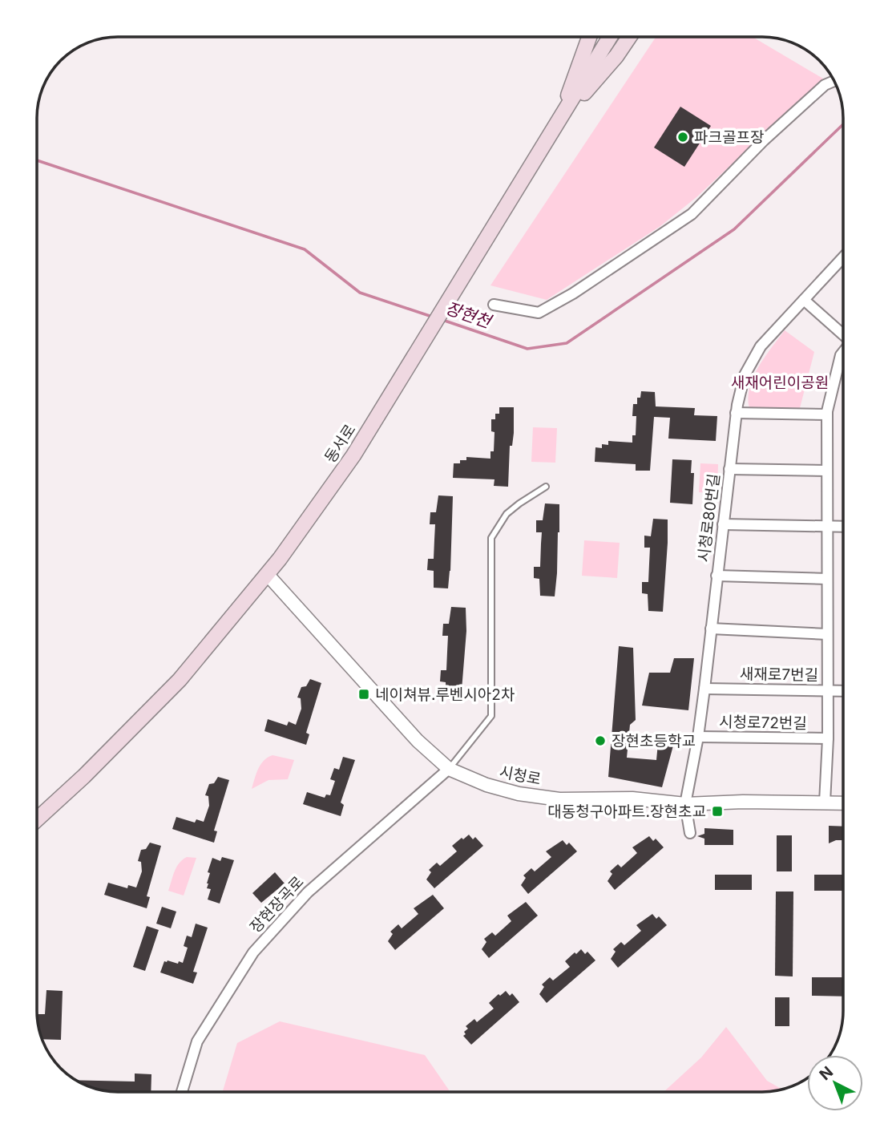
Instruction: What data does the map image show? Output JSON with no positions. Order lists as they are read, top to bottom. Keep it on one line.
{"streets":{"main road":["동서로"],"street":["시청로80번길","새재로7번길","시청로72번길","시청로","장현장곡로"]},"crossings":[["동서로","시청로"],["시청로80번길","새재로7번길"],["시청로80번길","시청로72번길"],["시청로80번길","시청로"],["새재로7번길","시청로72번길"],["시청로72번길","시청로"],["시청로","장현장곡로"]],"water":["장현천"],"parks":["새재어린이공원"],"places":{"other":["파크골프장","장현초등학교"],"transit":["네이쳐뷰.루벤시아2차","대동청구아파트.장현초교"]},"north":"top left"}
